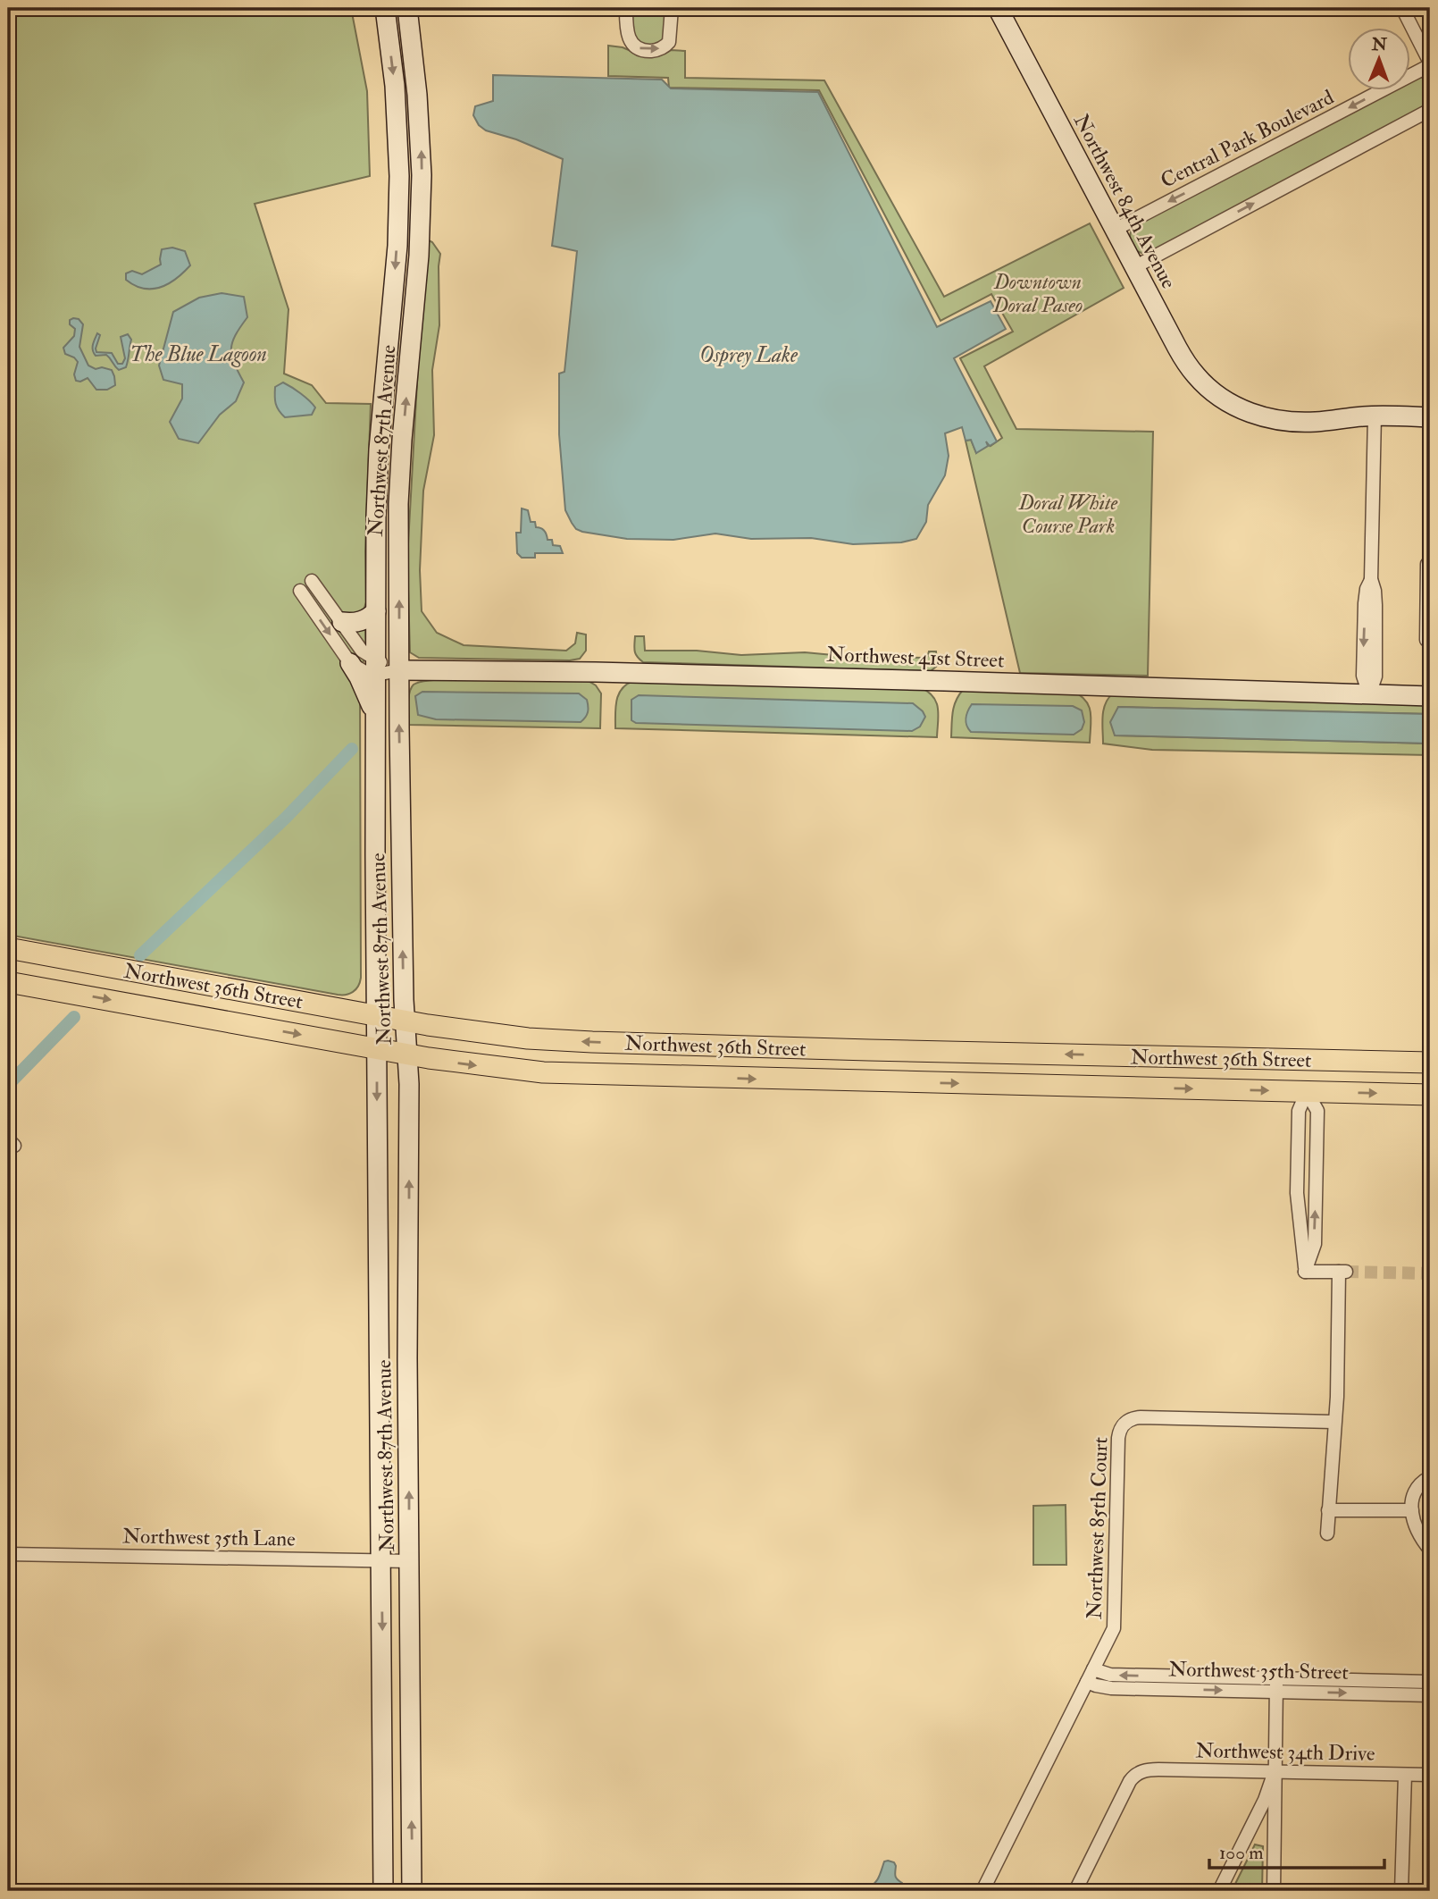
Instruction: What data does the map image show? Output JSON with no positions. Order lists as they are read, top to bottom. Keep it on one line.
{"streets":{"main road":["Northwest 84th Avenue","Northwest 87th Avenue","Northwest 41st Street","Northwest 36th Street"],"street":["Central Park Boulevard","Northwest 85th Court","Northwest 35th Lane","Northwest 35th Street","Northwest 34th Drive"]},"crossings":[["Central Park Boulevard","Northwest 84th Avenue"],["Northwest 87th Avenue","Northwest 41st Street"],["Northwest 87th Avenue","Northwest 36th Street"],["Northwest 87th Avenue","Northwest 35th Lane"],["Northwest 85th Court","Northwest 35th Street"]],"water":["The Blue Lagoon","Osprey Lake"],"parks":["Downtown Doral Paseo","Doral White Course Park"],"scale_bar":"100 m","north":"top"}
